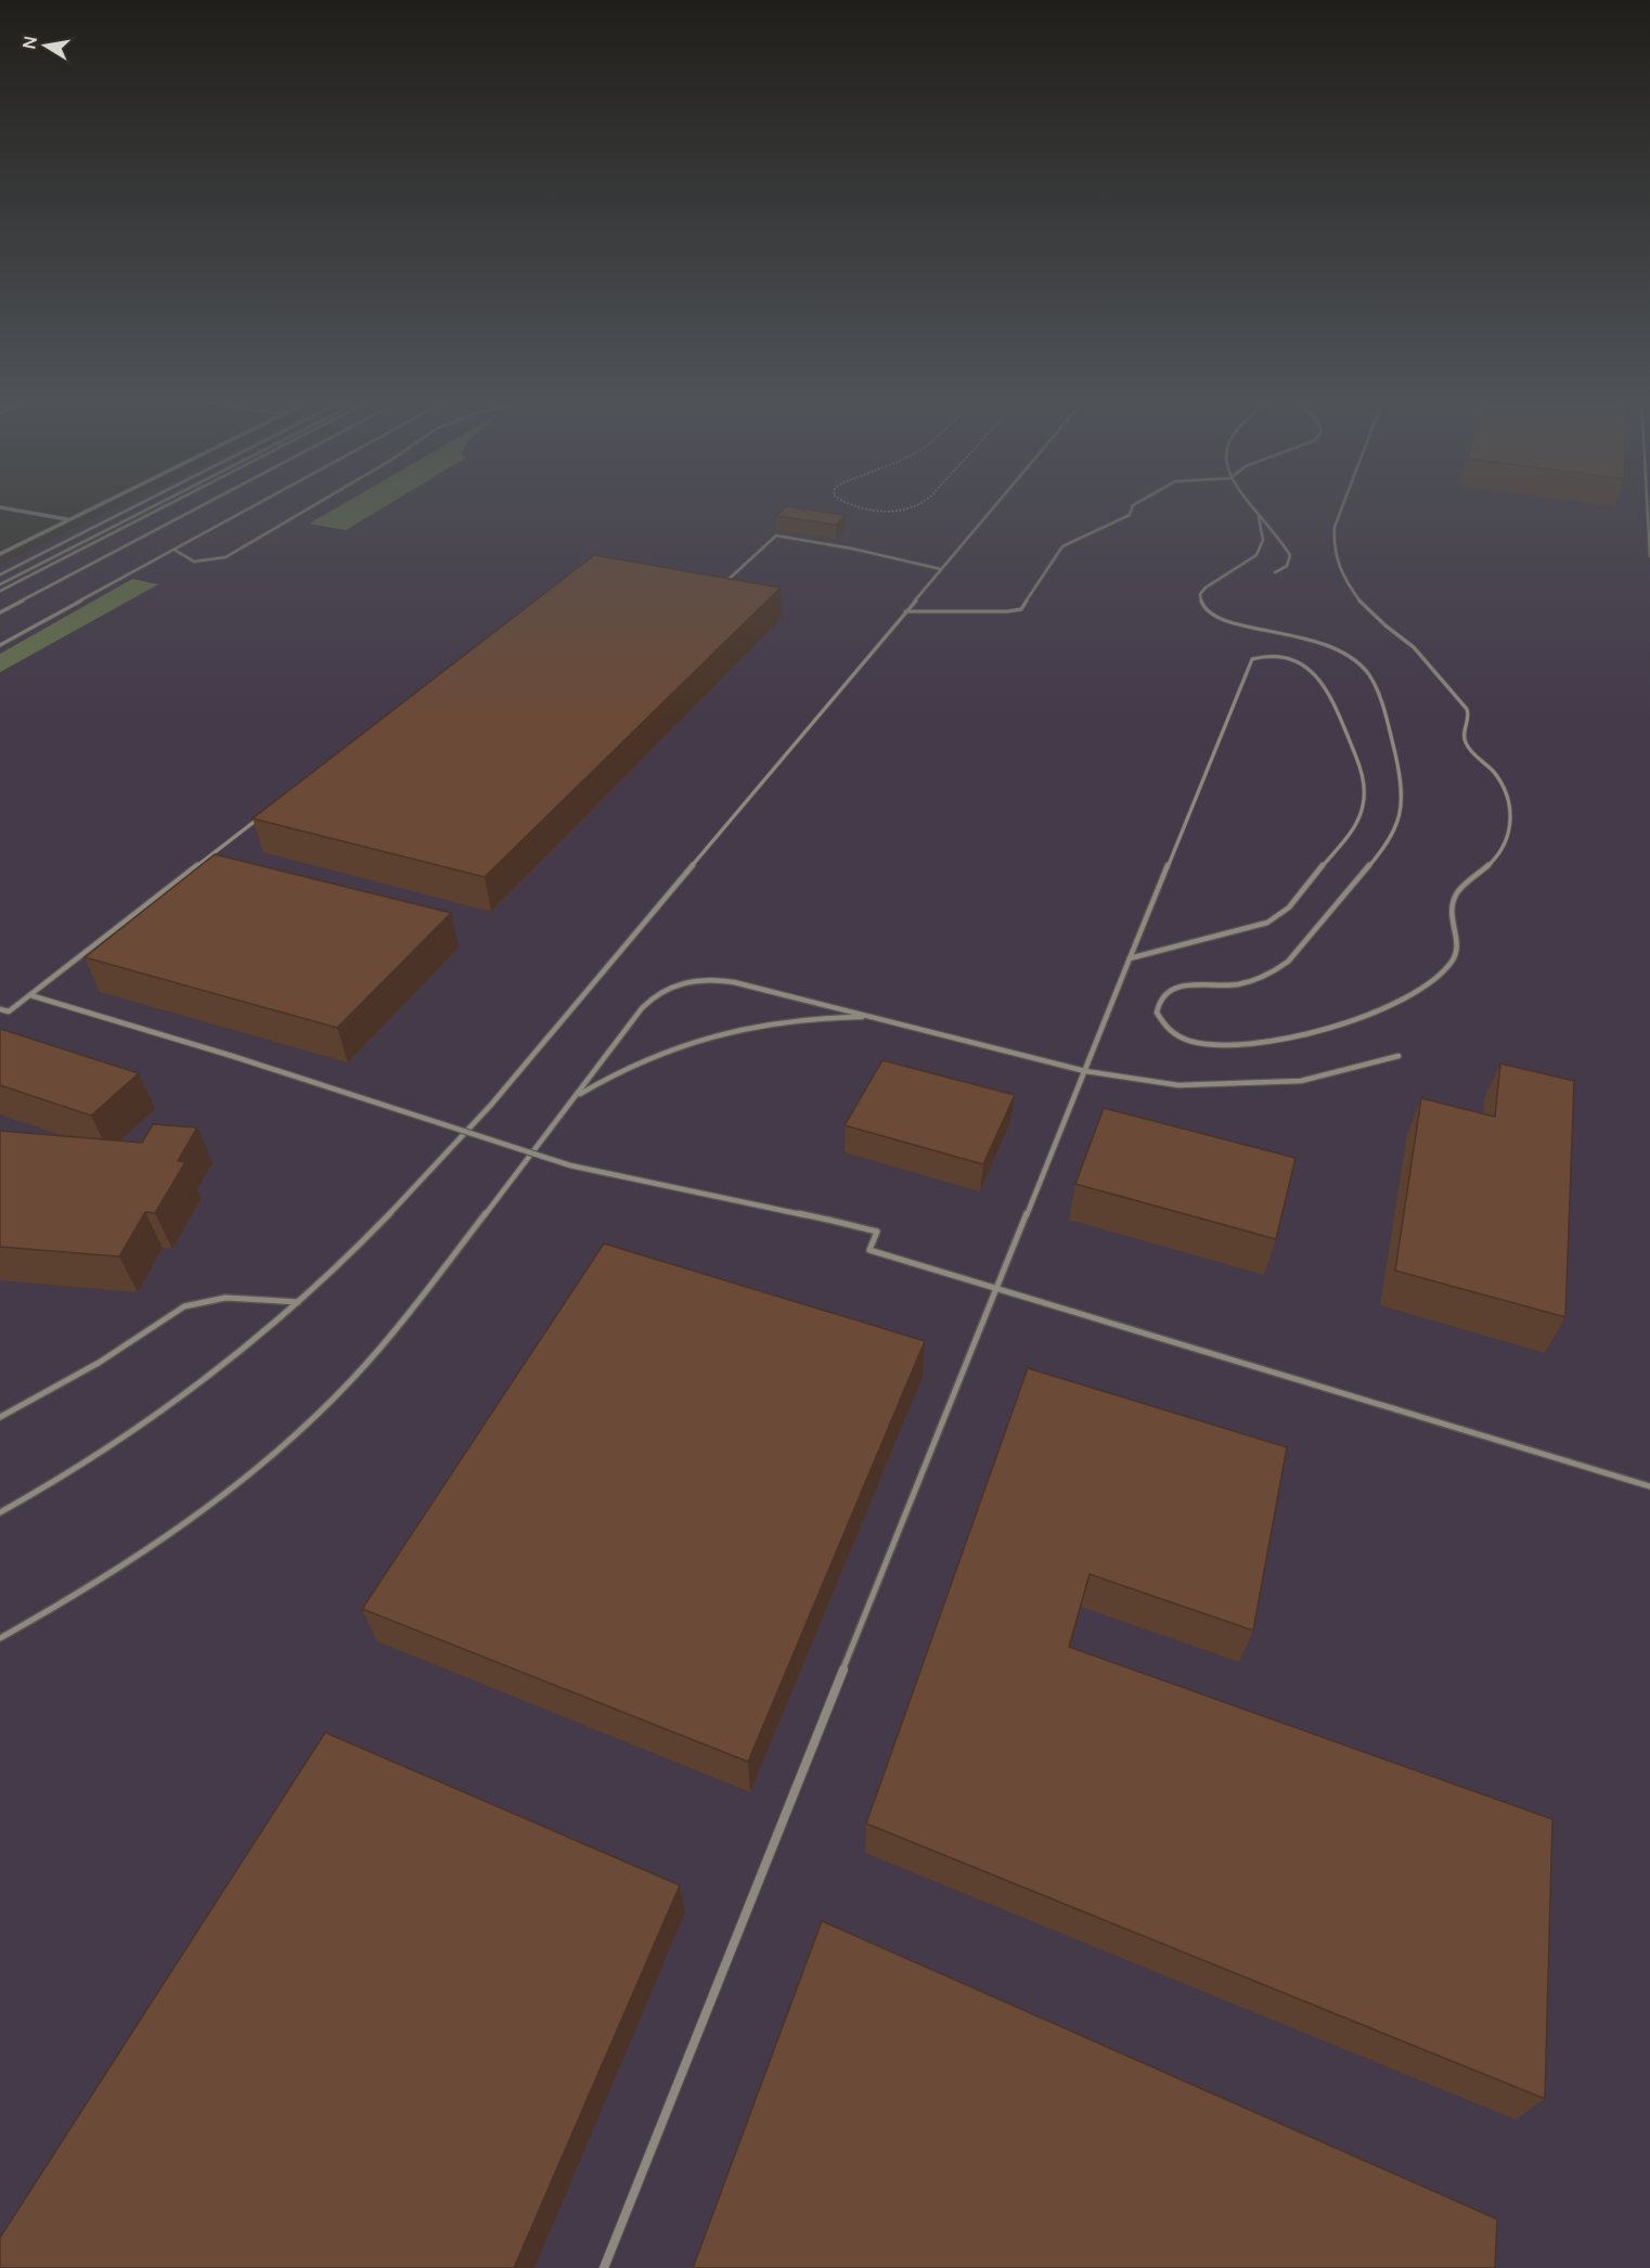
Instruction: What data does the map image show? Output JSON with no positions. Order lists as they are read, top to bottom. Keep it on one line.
{"north":"left"}
